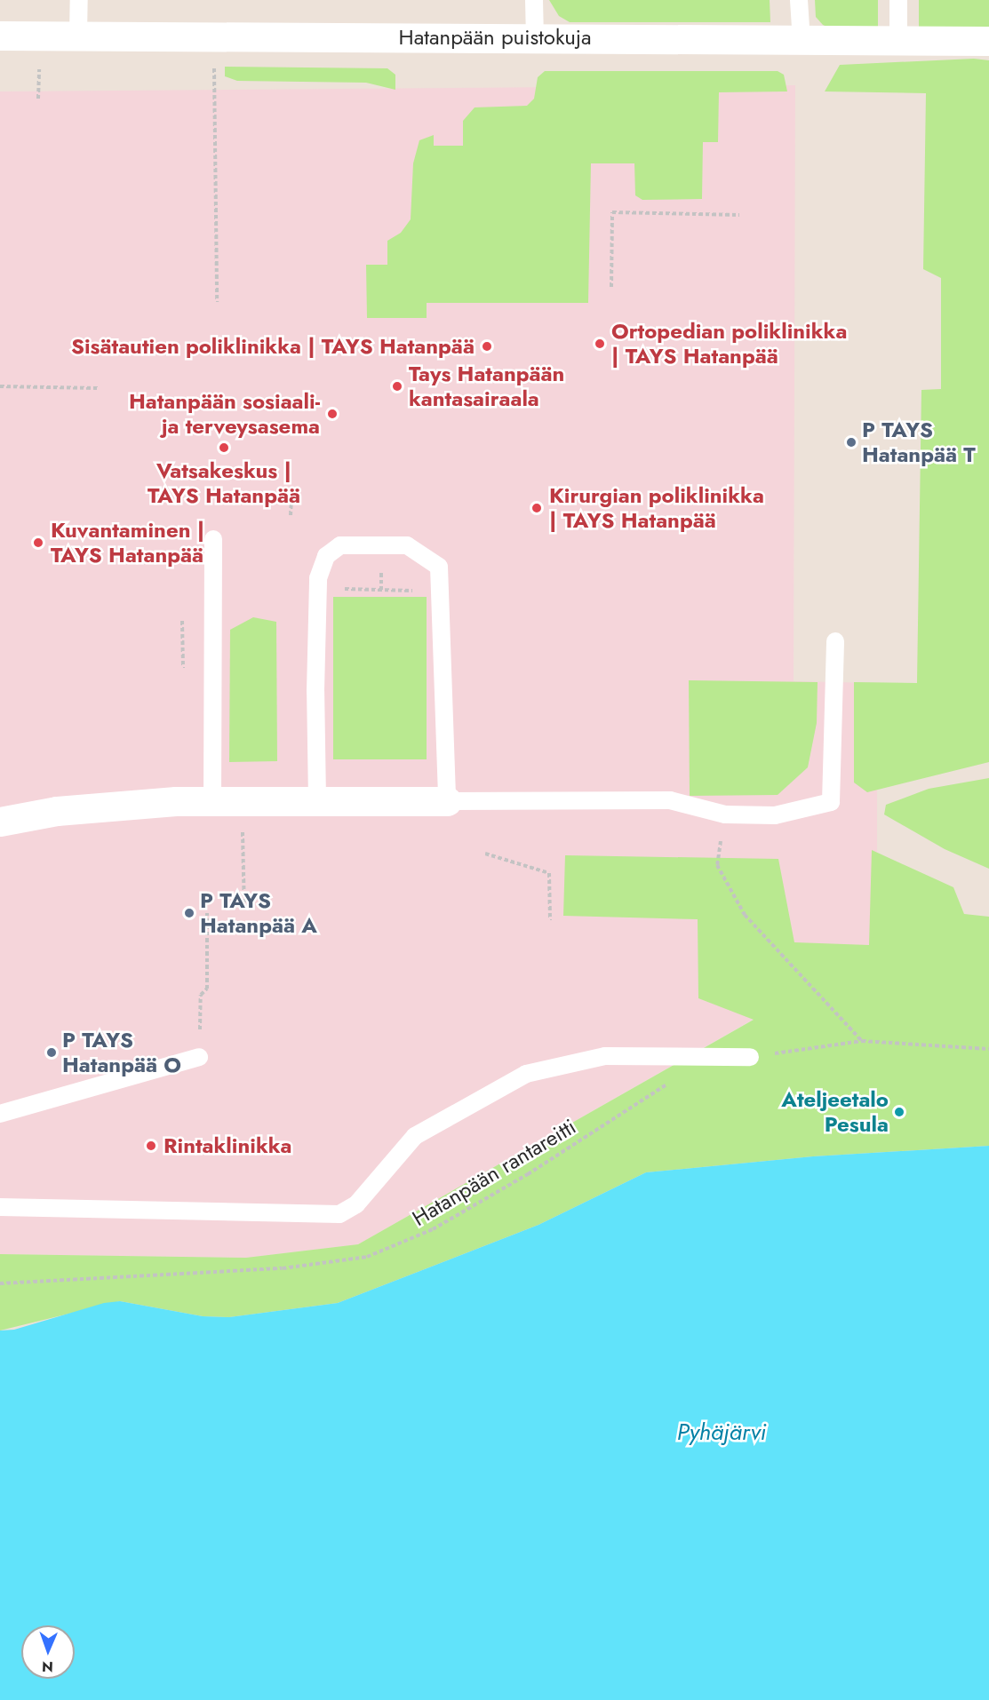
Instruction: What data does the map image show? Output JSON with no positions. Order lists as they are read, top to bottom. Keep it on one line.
{"streets":{"street":["Hatanpään puistokuja"],"path":["Hatanpään rantareitti"]},"water":["Pyhäjärvi"],"places":["Ortopedian poliklinikka | TAYS Hatanpää","Sisätautien poliklinikka | TAYS Hatanpää","Tays Hatanpään kantasairaala","Hatanpään sosiaali- ja terveysasema","P TAYS Hatanpää T","Vatsakeskus | TAYS Hatanpää","Kirurgian poliklinikka | TAYS Hatanpää","Kuvantaminen | TAYS Hatanpää","P TAYS Hatanpää A","P TAYS Hatanpää O","Ateljeetalo Pesula","Rintaklinikka"],"north":"bottom"}
